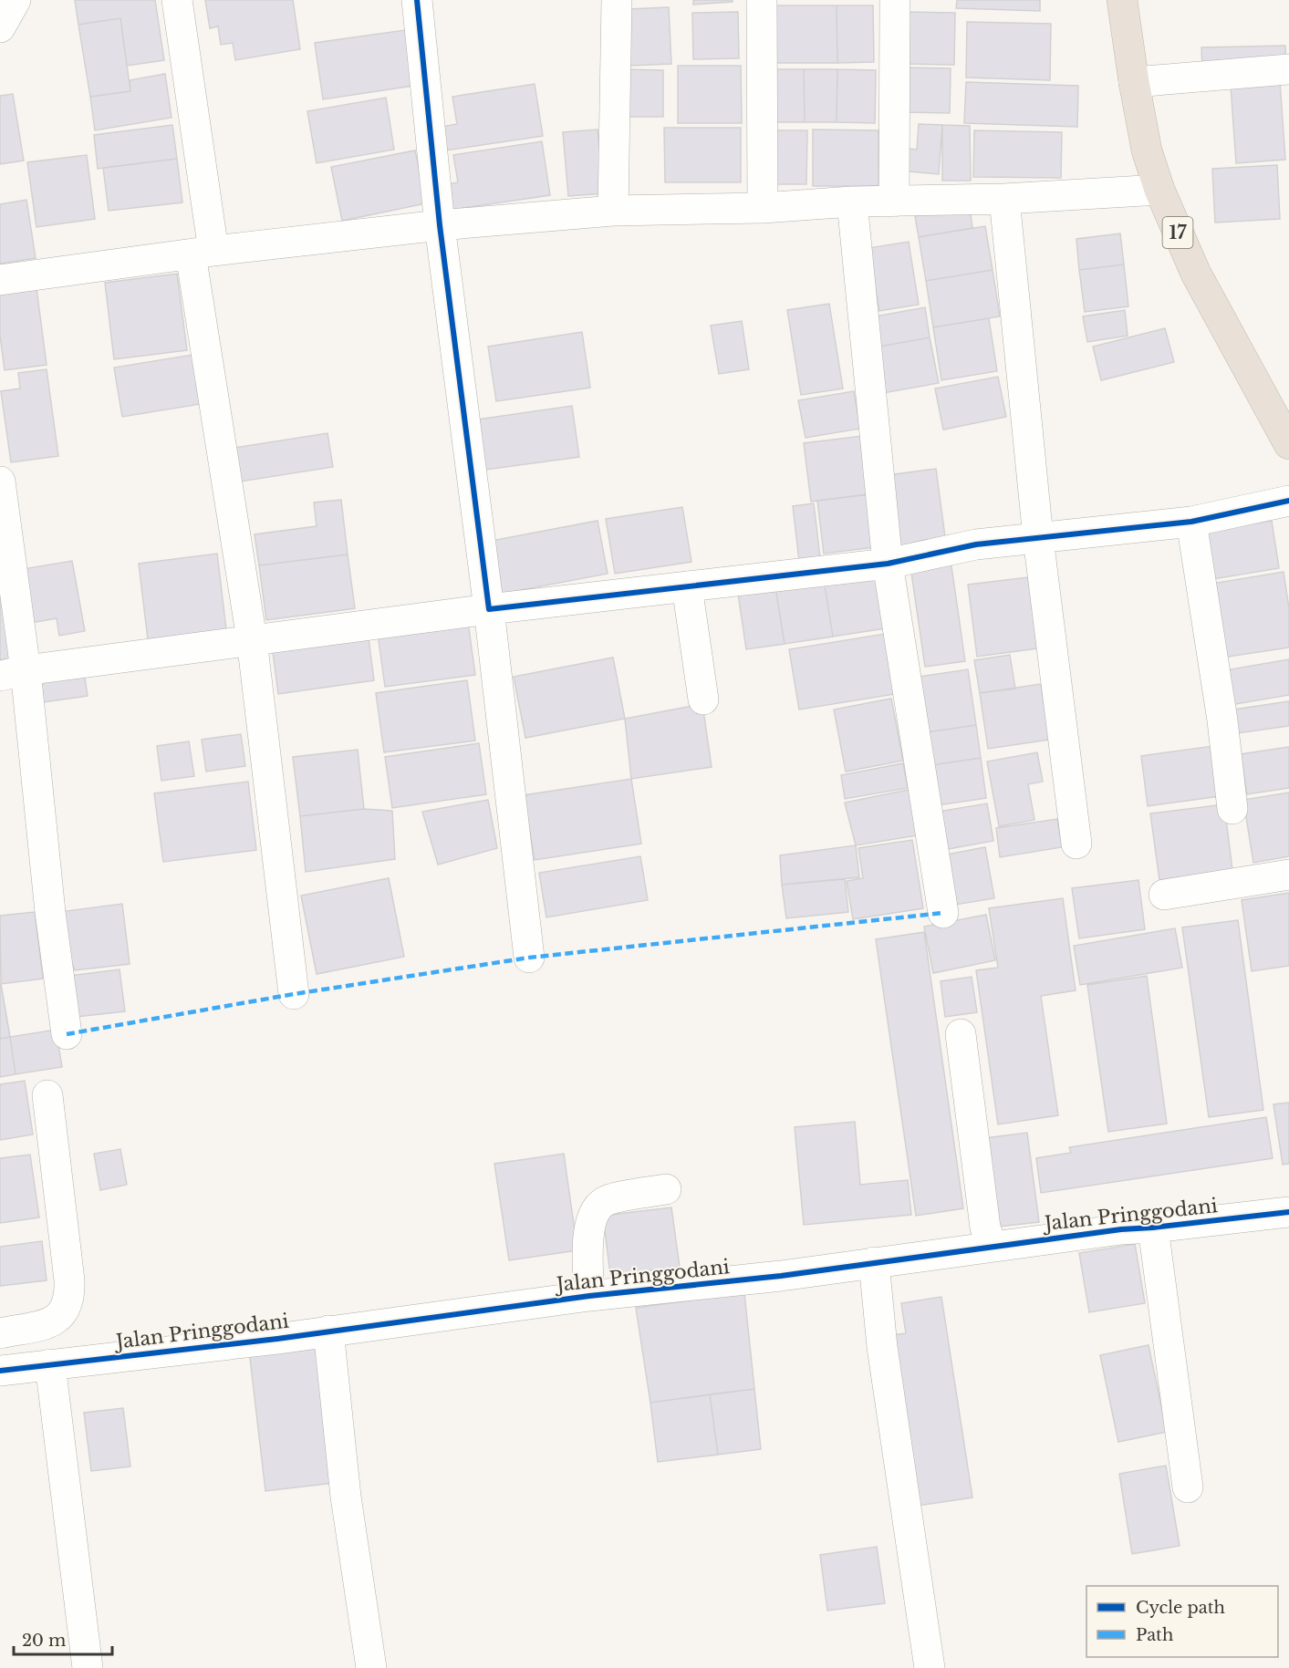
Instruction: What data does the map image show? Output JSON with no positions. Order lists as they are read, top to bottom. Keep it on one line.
{"streets":{"highway":["17"],"street":["Jalan Pringgodani"]},"legend":["Cycle path","Path"],"scale_bar":"20 m"}
